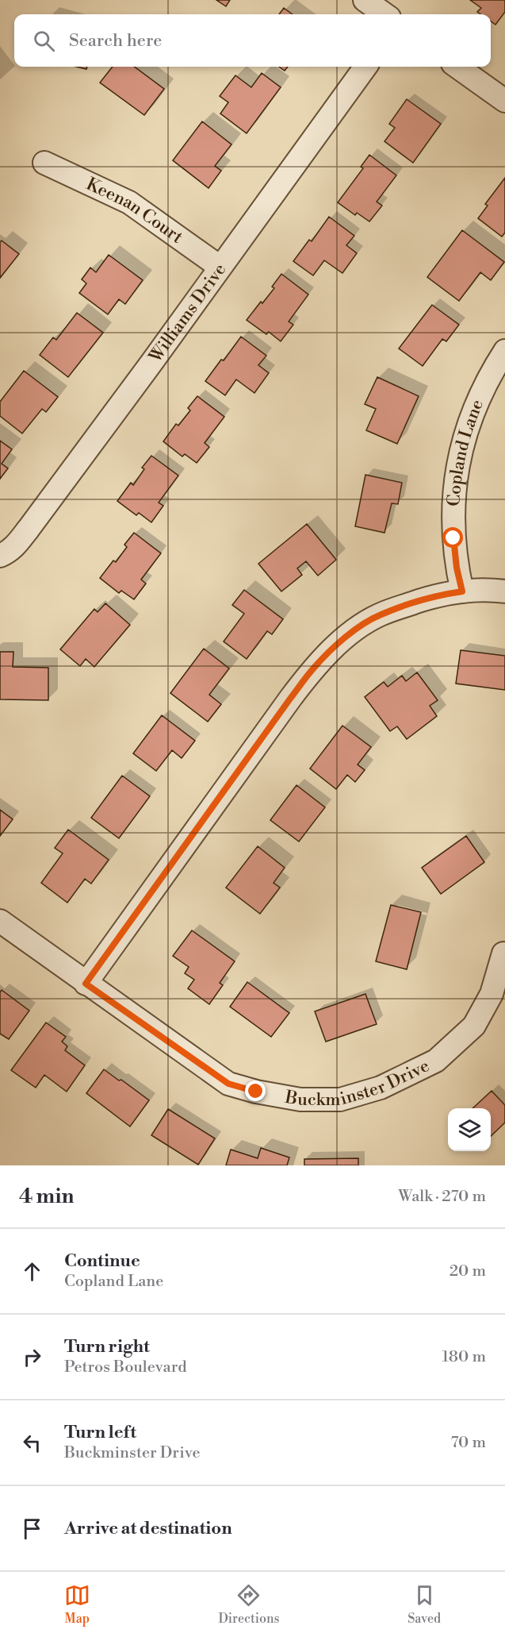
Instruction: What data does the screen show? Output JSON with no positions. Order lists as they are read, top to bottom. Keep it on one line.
{"streets":{"street":["Keenan Court","Williams Drive","Copland Lane","Buckminster Drive"]},"crossings":[["Keenan Court","Williams Drive"]],"page":{"search":"Search here","heading":["4 min","Walk · 270 m"],"list":[["Continue","Copland Lane","20 m"],["Turn right","Petros Boulevard","180 m"],["Turn left","Buckminster Drive","70 m"],"Arrive at destination"],"nav":["Map","Directions","Saved"]}}
